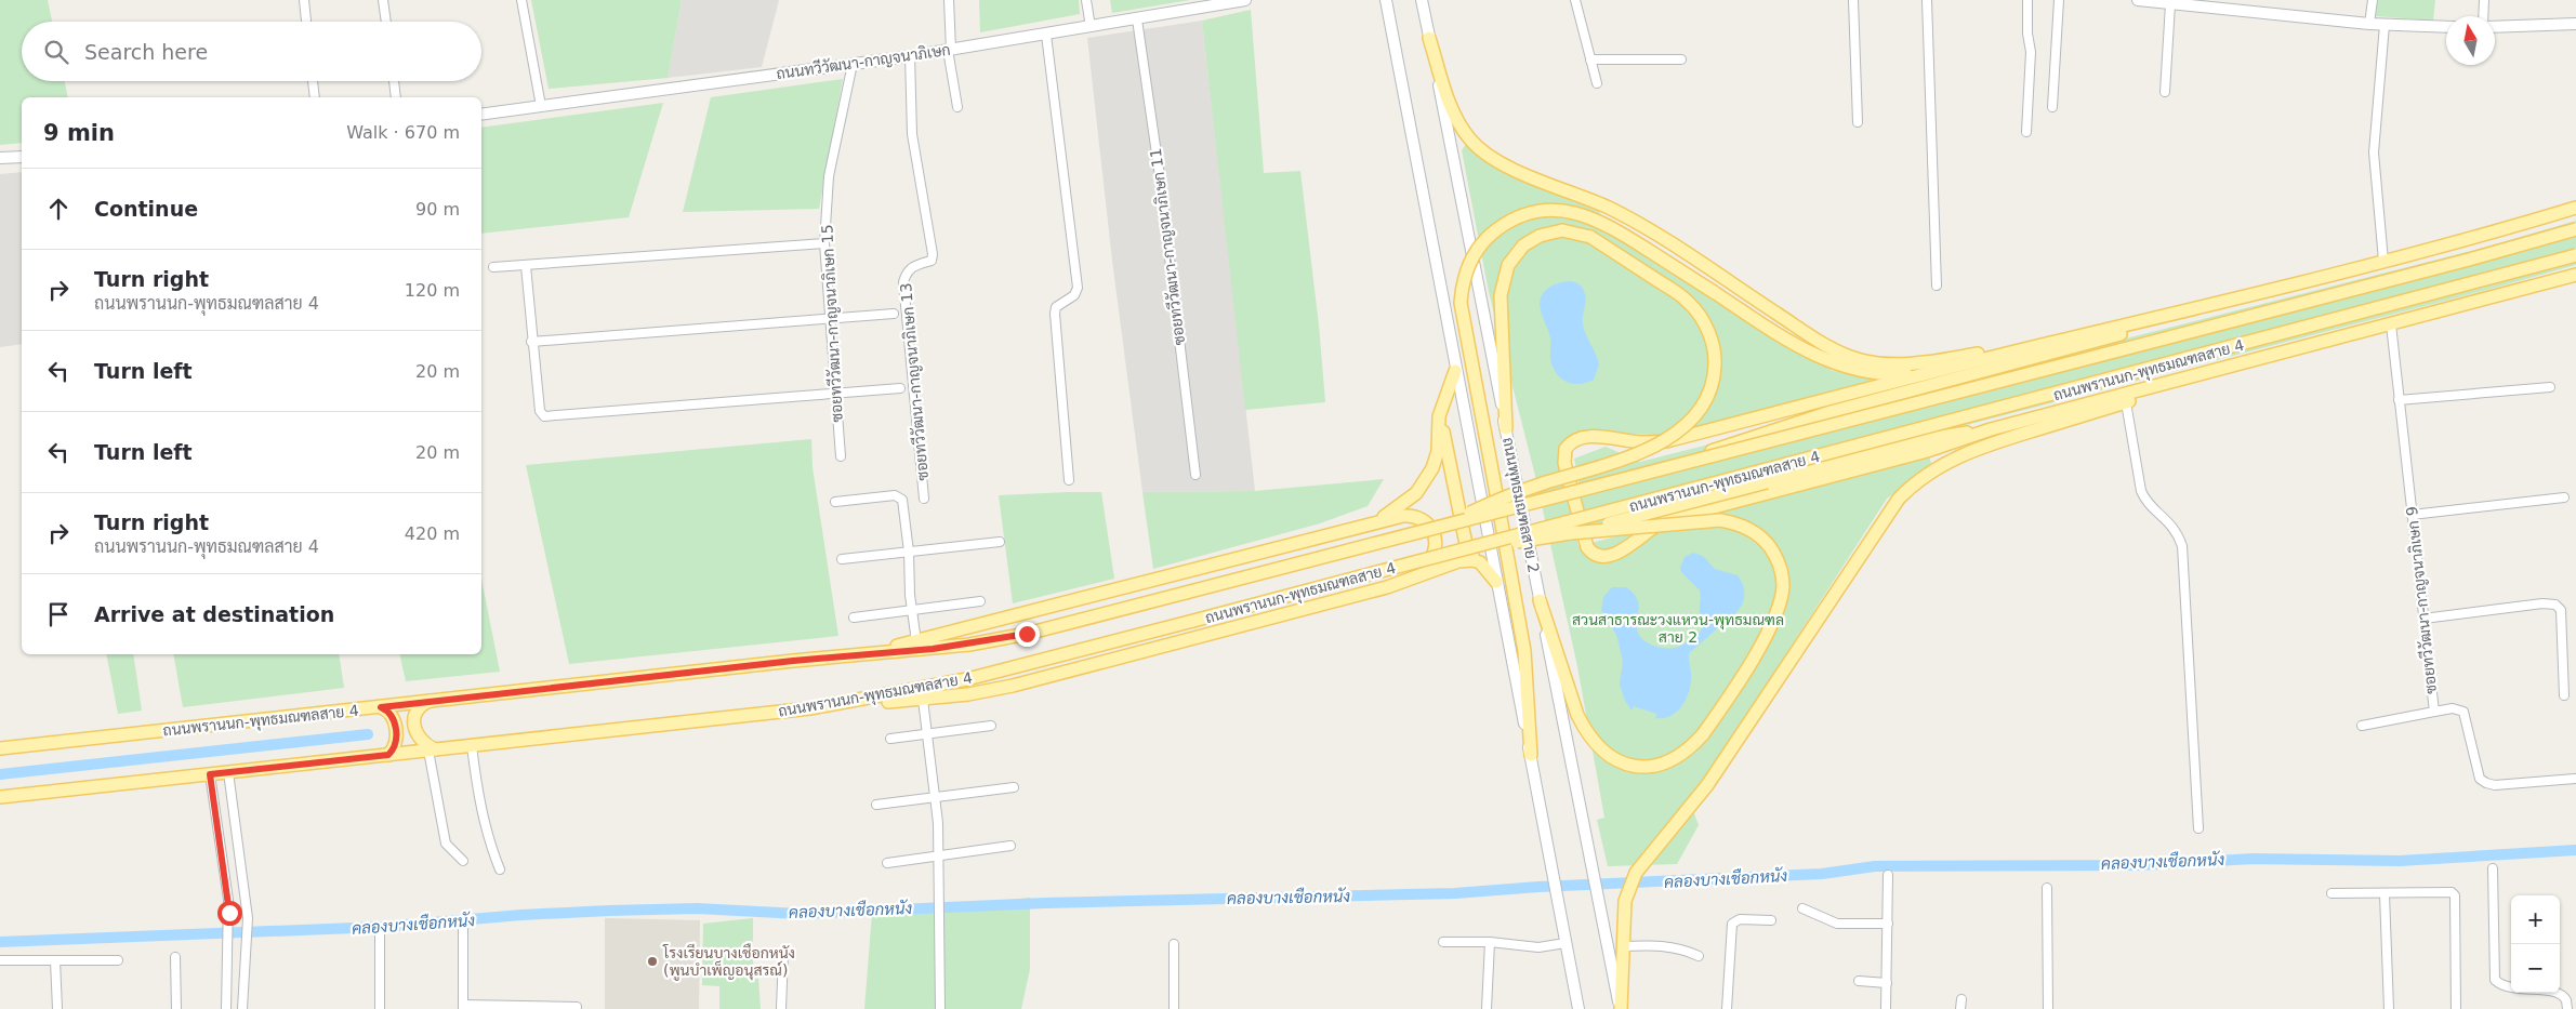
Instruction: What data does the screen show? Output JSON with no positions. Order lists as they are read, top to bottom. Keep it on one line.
{"streets":{"main road":["ถนนทวีวัฒนา-กาญจนาภิเษก","ถนนพรานนก-พุทธมณฑลสาย 4","ถนนพุทธมณฑลสาย 2"],"street":["ซอยทวีวัฒนา-กาญจนาภิเษก 11","ซอยทวีวัฒนา-กาญจนาภิเษก 15","ซอยทวีวัฒนา-กาญจนาภิเษก 13","ซอยทวีวัฒนา-กาญจนาภิเษก 9"]},"crossings":[["ถนนทวีวัฒนา-กาญจนาภิเษก","ซอยทวีวัฒนา-กาญจนาภิเษก 11"],["ถนนทวีวัฒนา-กาญจนาภิเษก","ซอยทวีวัฒนา-กาญจนาภิเษก 15"],["ถนนทวีวัฒนา-กาญจนาภิเษก","ซอยทวีวัฒนา-กาญจนาภิเษก 13"]],"water":["คลองบางเชือกหนัง"],"parks":["สวนสาธารณะวงแหวน-พุทธมณฑล สาย 2"],"places":["โรงเรียนบางเชือกหนัง (พูนบำเพ็ญอนุสรณ์)"],"north":"top","page":{"search":"Search here","heading":["9 min","Walk · 670 m"],"list":[["Continue","90 m"],["Turn right","ถนนพรานนก-พุทธมณฑลสาย 4","120 m"],["Turn left","20 m"],["Turn left","20 m"],["Turn right","ถนนพรานนก-พุทธมณฑลสาย 4","420 m"],"Arrive at destination"],"map_buttons":["+","−"]}}
